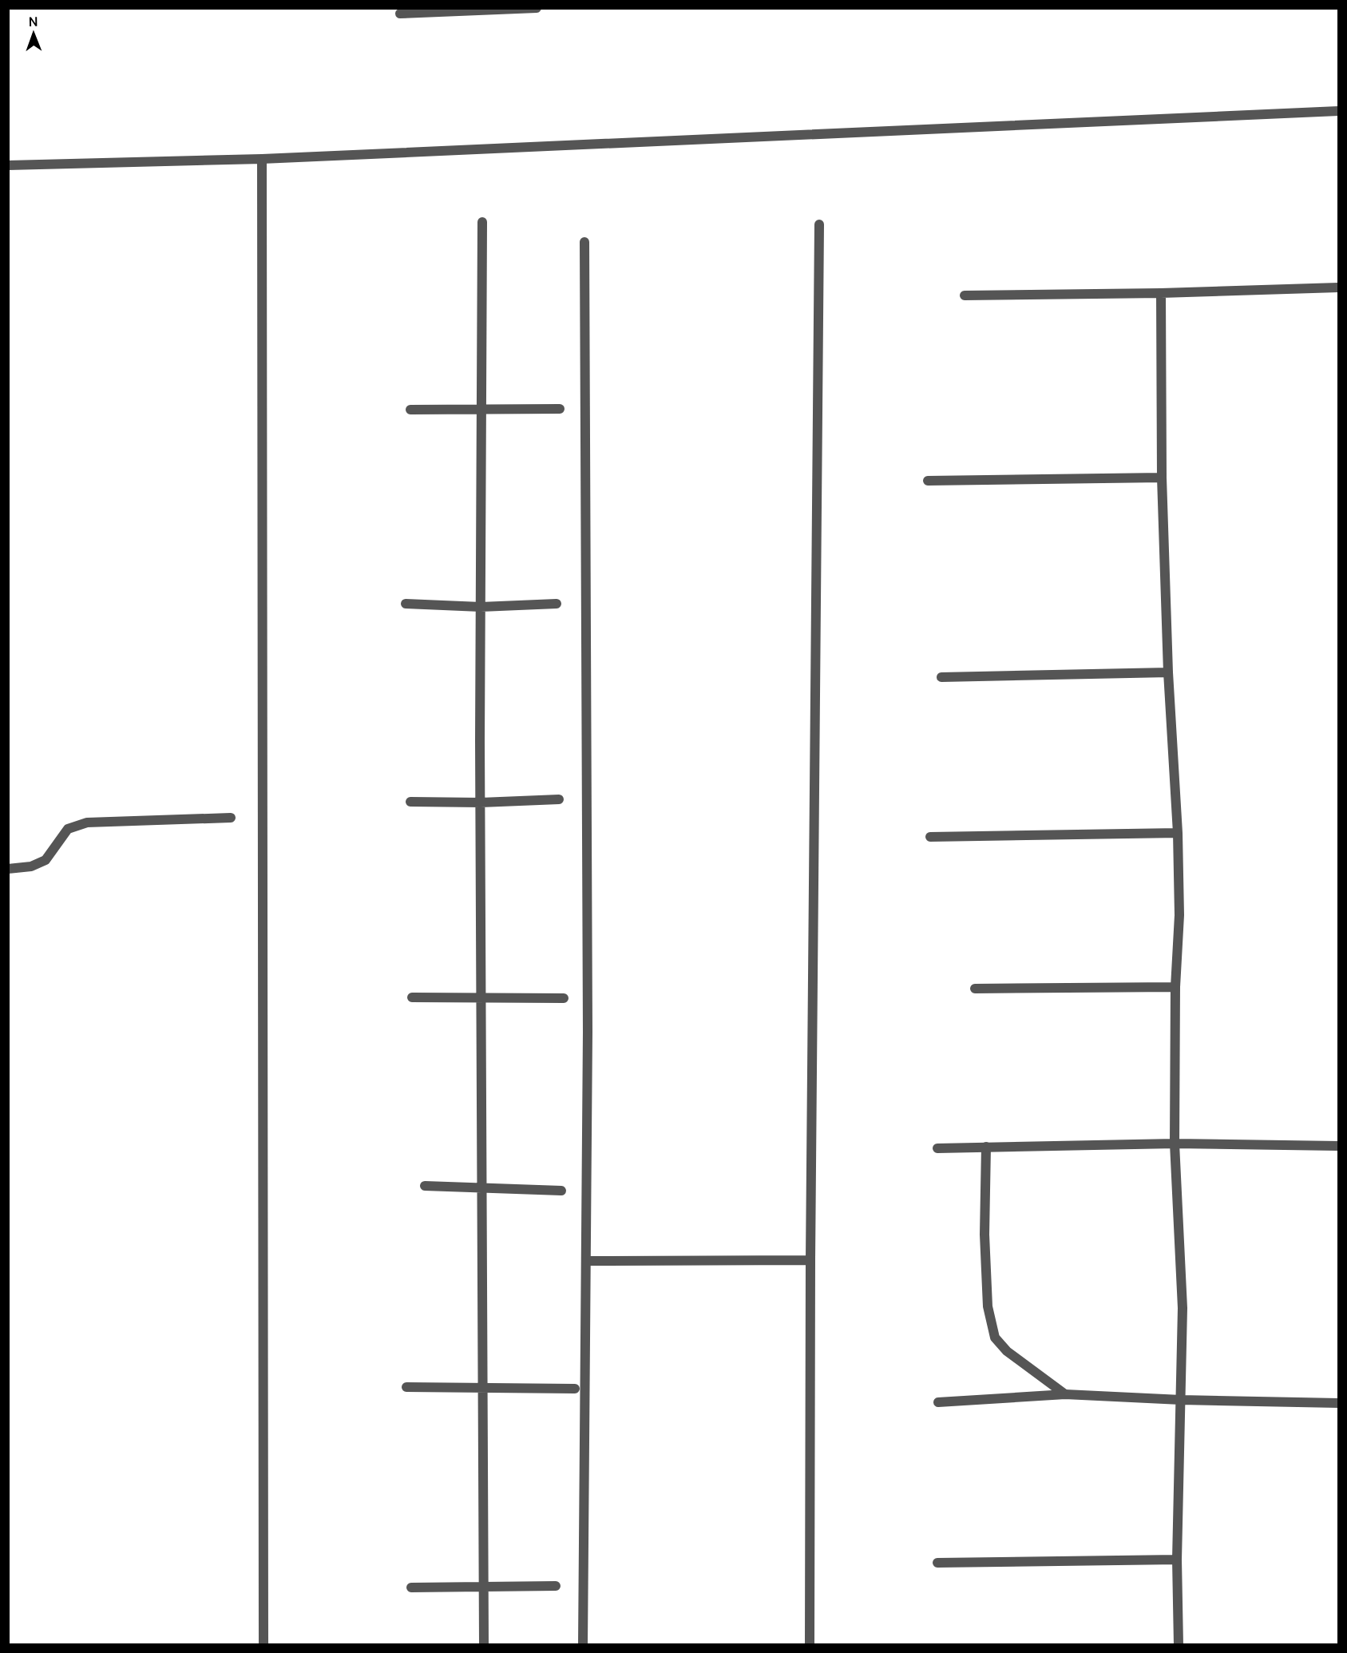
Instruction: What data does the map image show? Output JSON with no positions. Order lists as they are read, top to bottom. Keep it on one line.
{"north":"top"}
